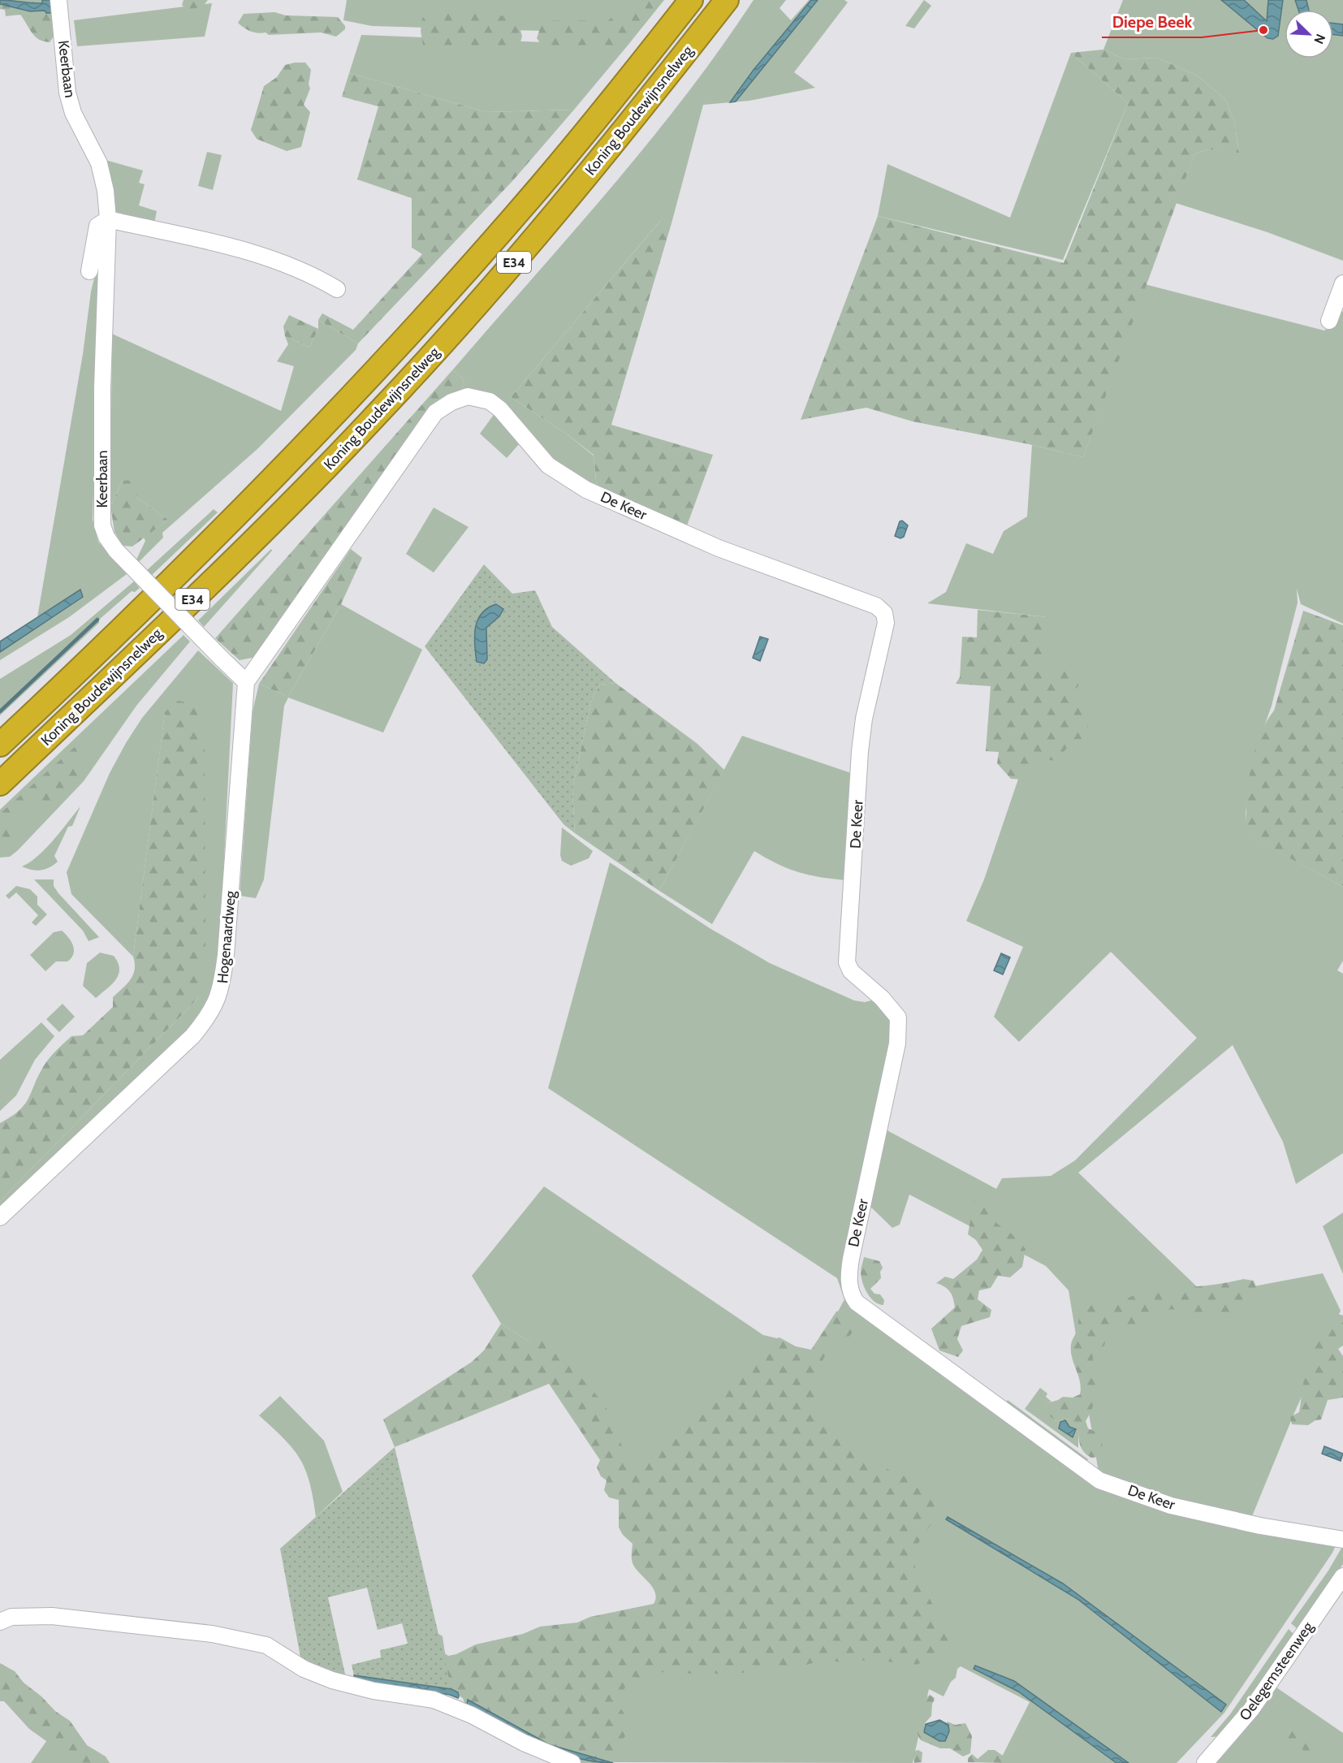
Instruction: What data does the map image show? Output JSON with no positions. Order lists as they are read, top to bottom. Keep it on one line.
{"streets":{"highway":["Koning Boudewijnsnelweg","E34"],"street":["Keerbaan","De Keer","Hogenaardweg","Oelegemsteenweg"]},"crossings":[["Keerbaan","De Keer"],["Keerbaan","Hogenaardweg"],["De Keer","Hogenaardweg"]],"places":["Diepe Beek"],"north":"bottom right"}
